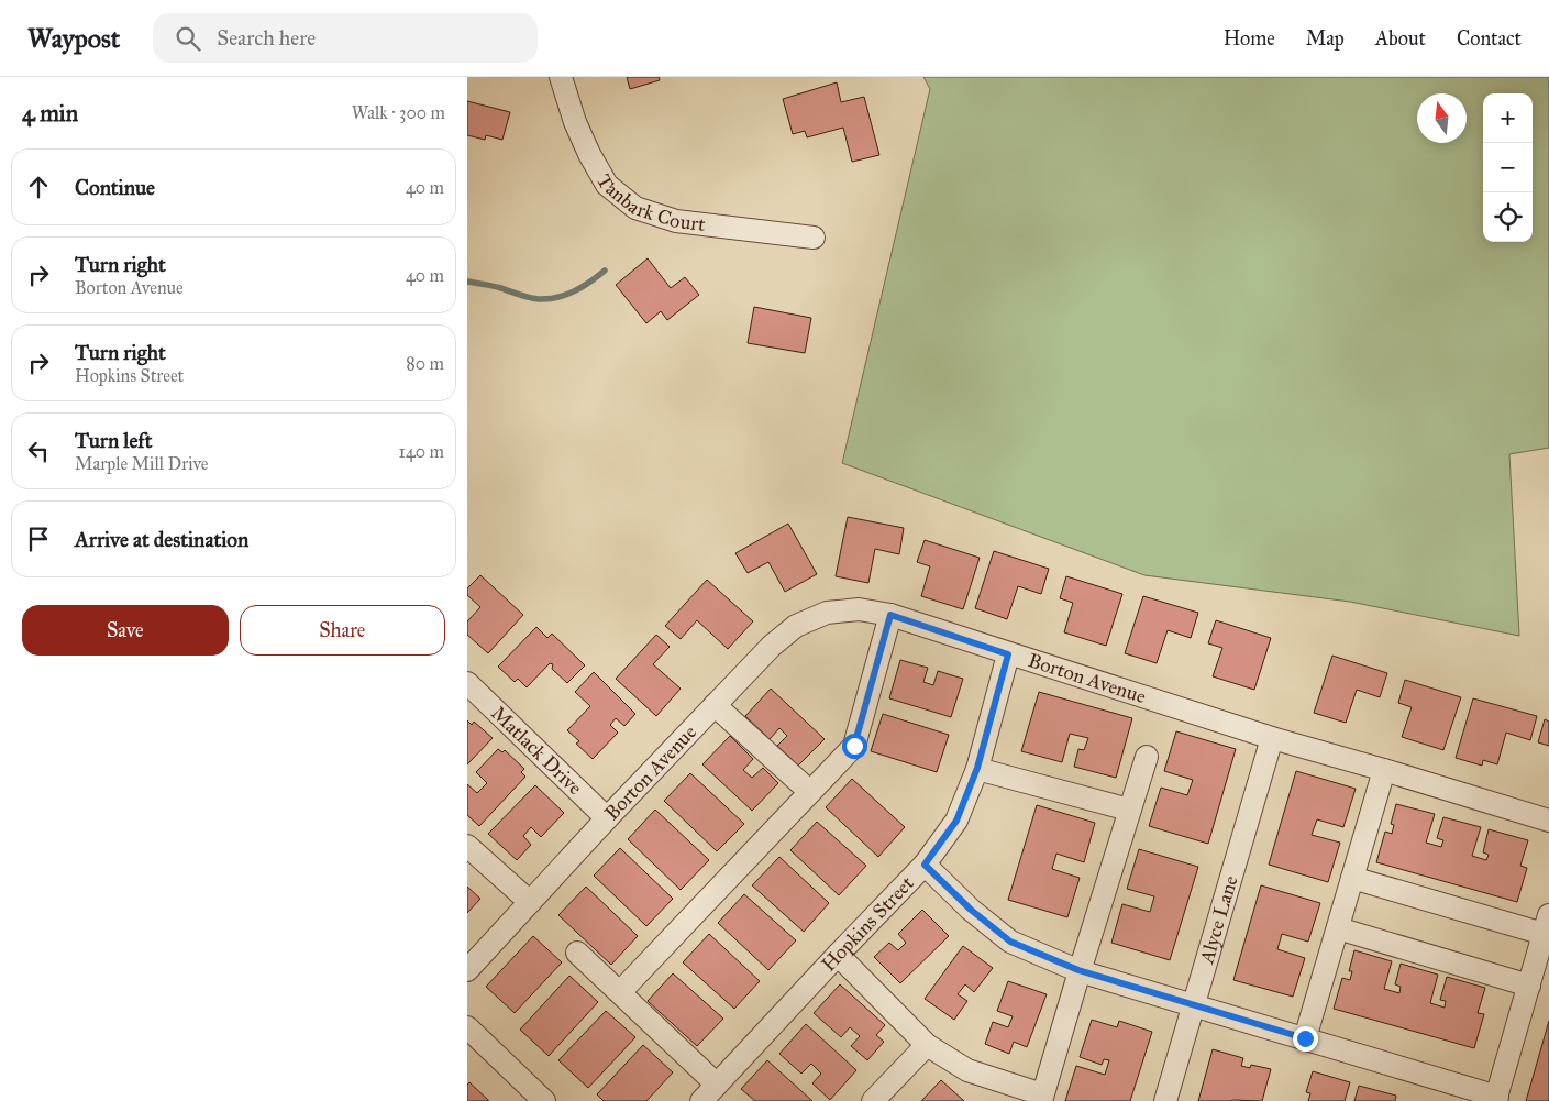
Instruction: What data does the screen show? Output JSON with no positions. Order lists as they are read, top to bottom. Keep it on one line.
{"streets":{"street":["Tanbark Court","Borton Avenue","Matlack Drive","Alyce Lane","Hopkins Street"]},"crossings":[["Borton Avenue","Matlack Drive"],["Borton Avenue","Alyce Lane"],["Borton Avenue","Hopkins Street"]],"north":"top","page":{"header":"Waypost","search":"Search here","nav":["Home","Map","About","Contact"],"heading":["4 min","Walk · 300 m"],"map_buttons":["+","−"],"list":[["Continue","40 m"],["Turn right","Borton Avenue","40 m"],["Turn right","Hopkins Street","80 m"],["Turn left","Marple Mill Drive","140 m"],"Arrive at destination"],"buttons":["Save","Share"]}}
